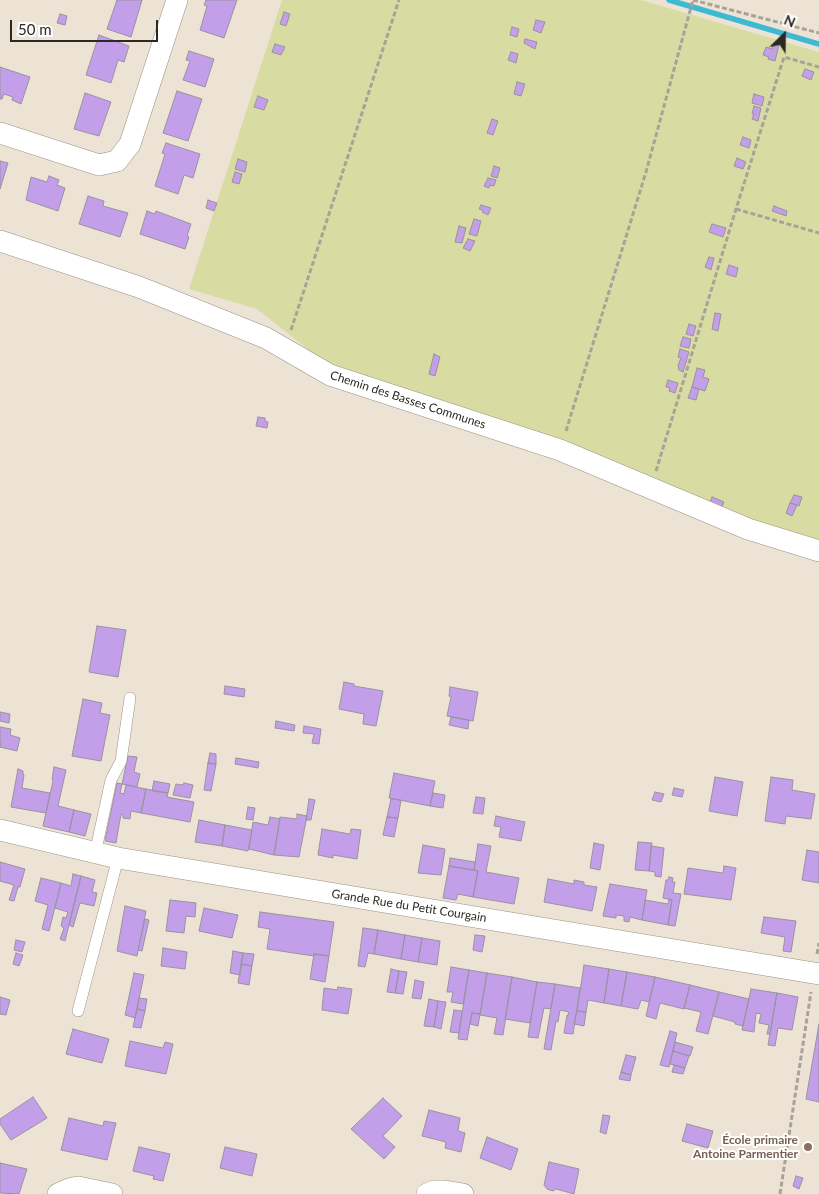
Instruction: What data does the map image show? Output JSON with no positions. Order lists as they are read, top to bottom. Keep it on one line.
{"streets":{"street":["Chemin des Basses Communes","Grande Rue du Petit Courgain"]},"places":["École primaire Antoine Parmentier"],"scale_bar":"50 m","north":"top right"}
